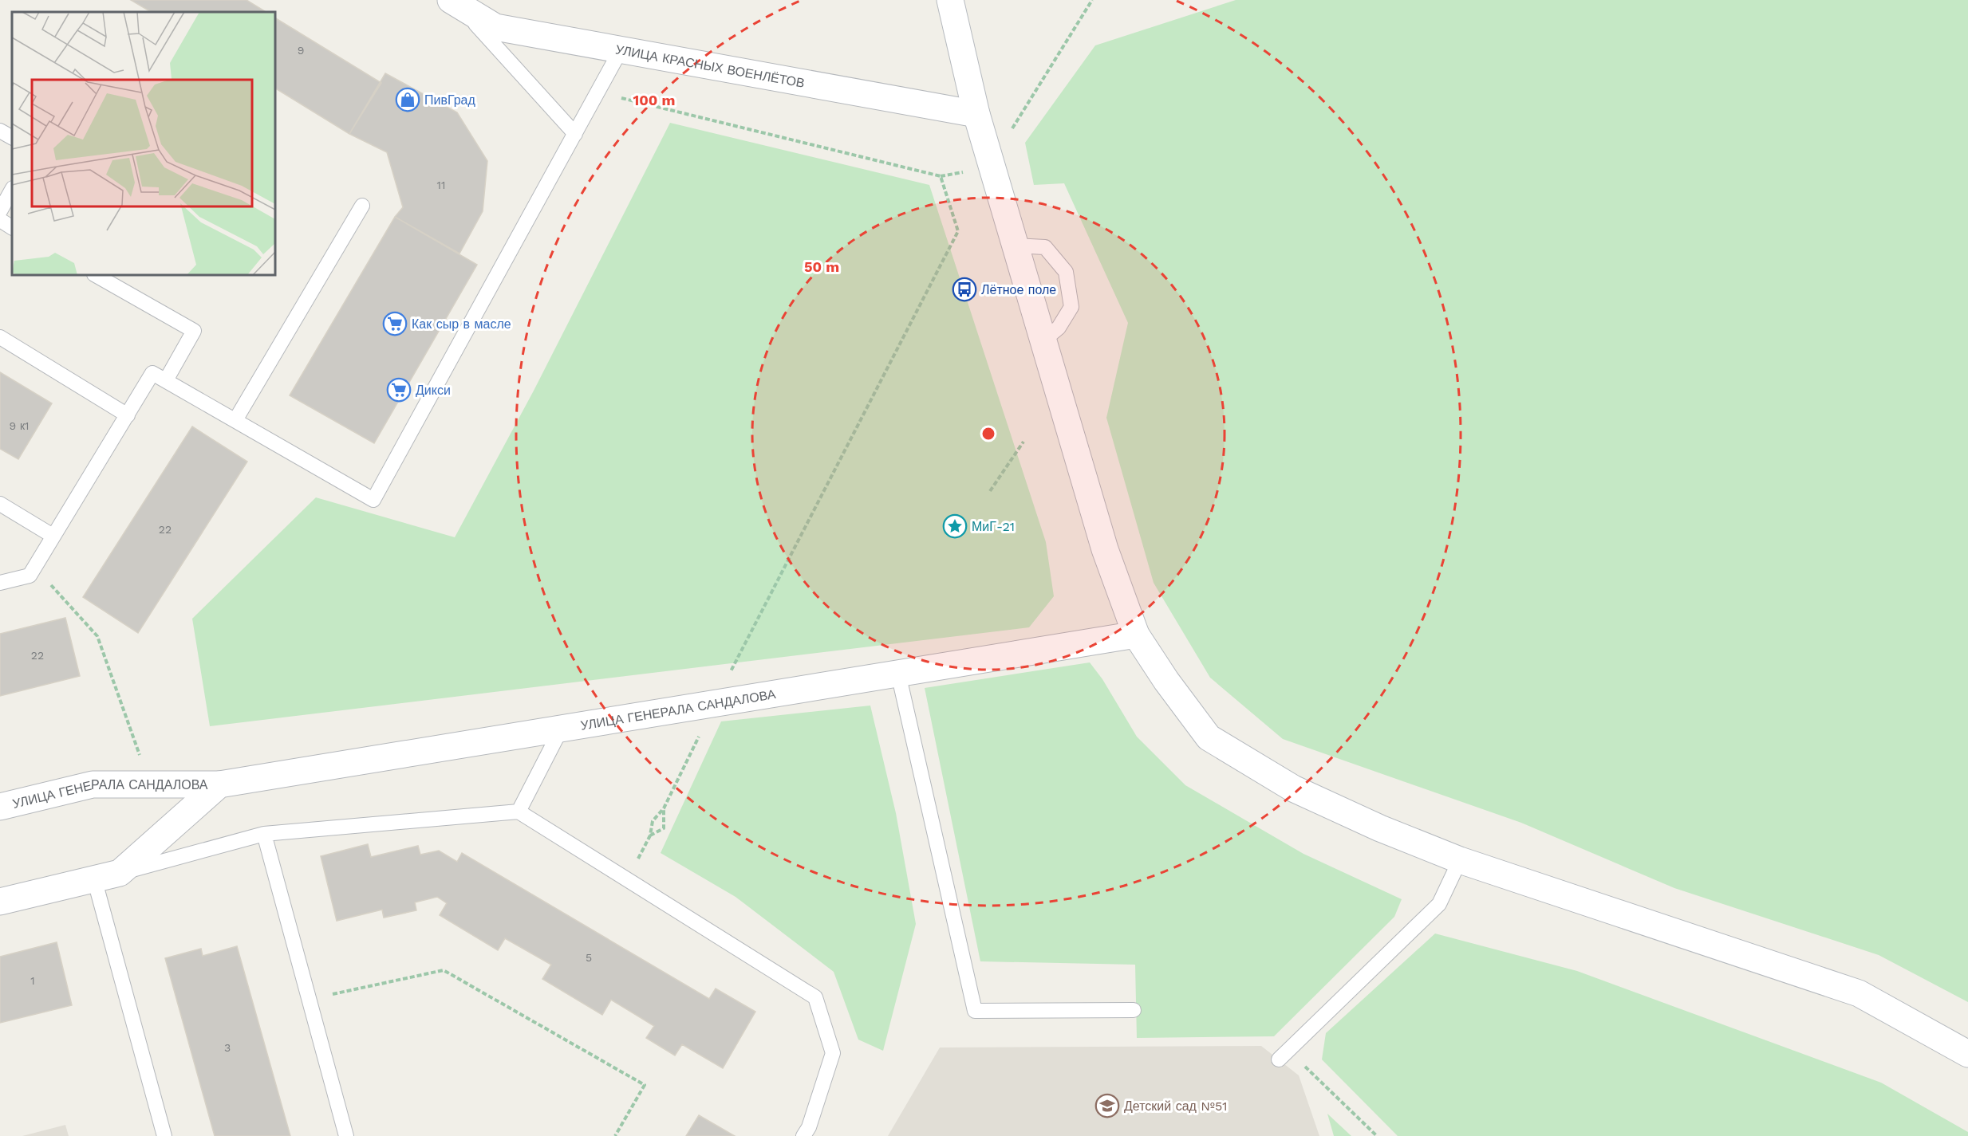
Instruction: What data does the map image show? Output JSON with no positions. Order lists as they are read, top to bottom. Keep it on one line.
{"streets":{"street":["УЛИЦА КРАСНЫХ ВОЕНЛЁТОВ","УЛИЦА ГЕНЕРАЛА САНДАЛОВА"]},"places":{"shop":["ПивГрад"],"bus stop":["Лётное поле"],"supermarket":["Как сыр в масле","Дикси"],"place":["МиГ-21"],"school or university":["Детский сад №51"]},"house_numbers":["9","11","9 к1","22","22","5","1","3"],"rings":["100 m","50 m"]}
